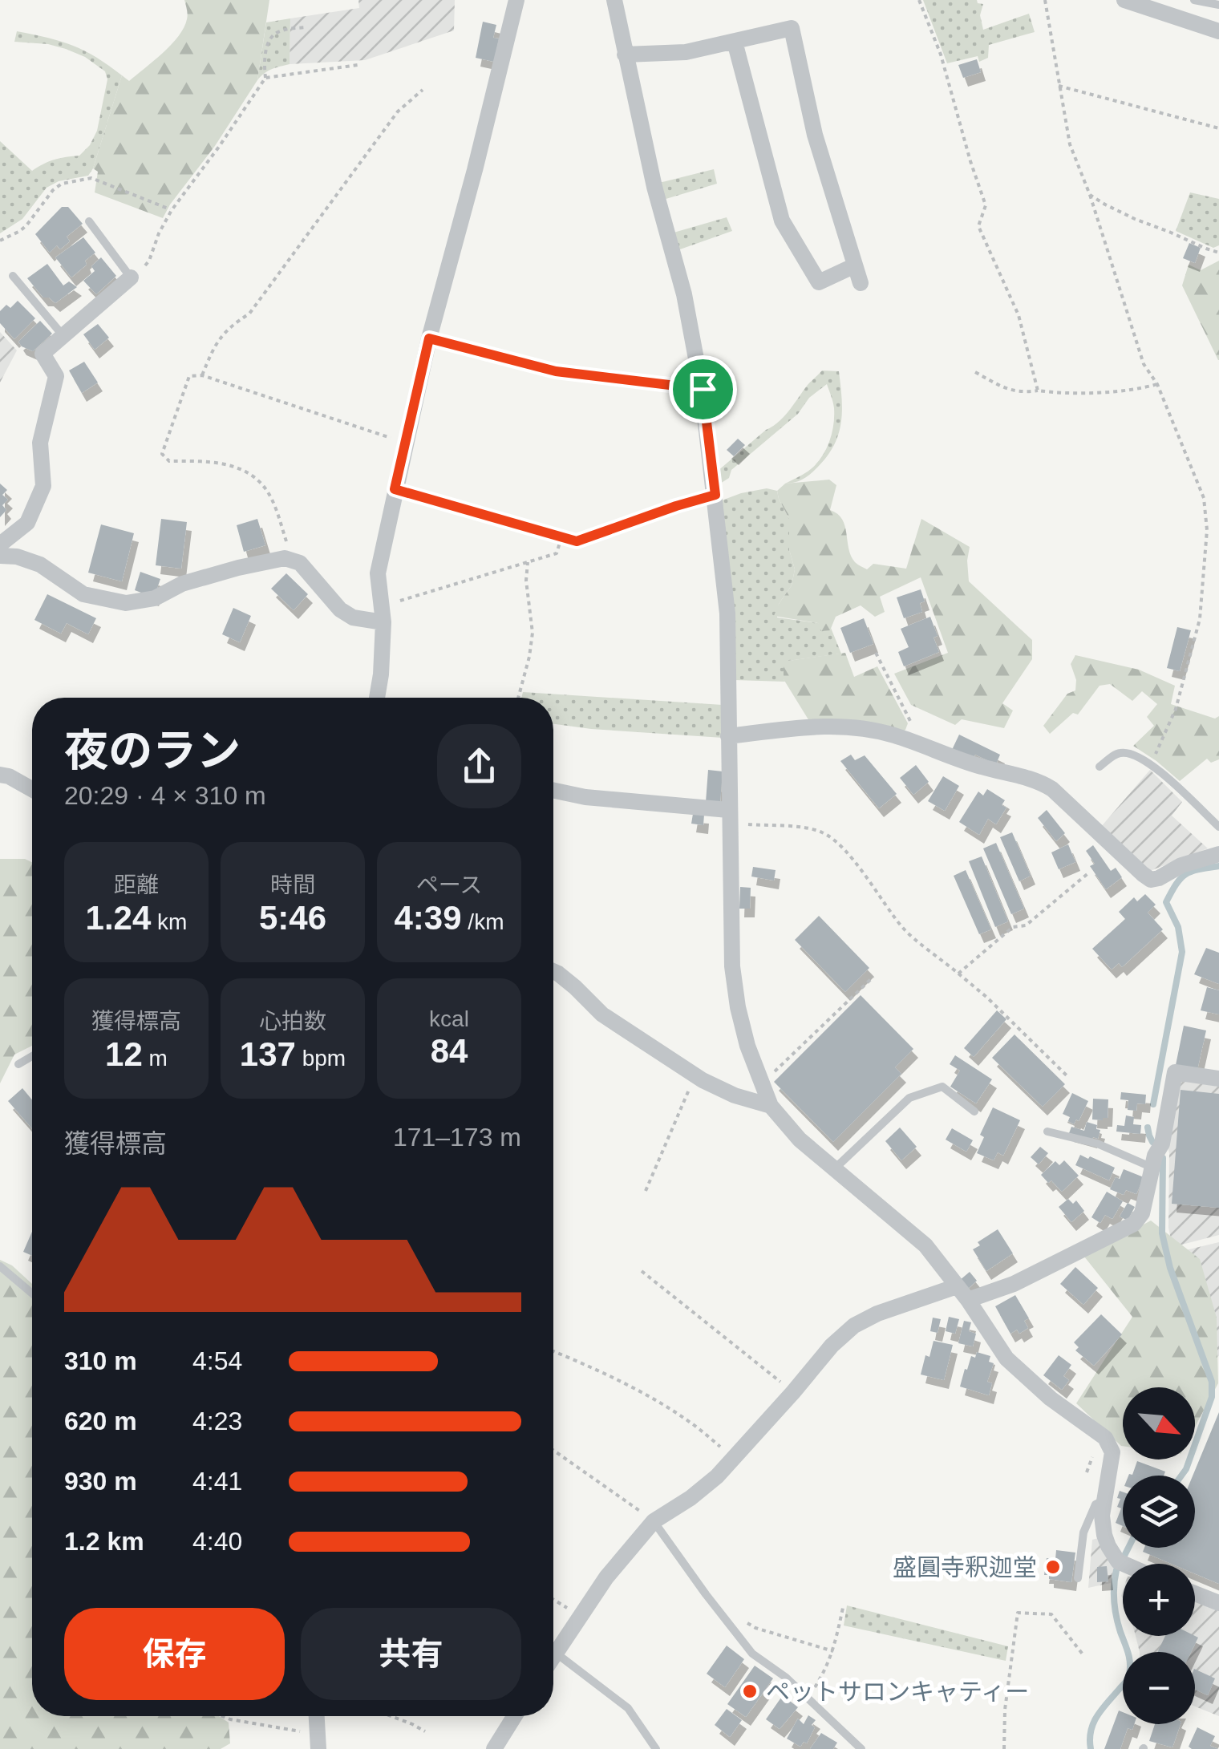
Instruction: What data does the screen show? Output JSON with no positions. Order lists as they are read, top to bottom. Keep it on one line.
{"places":["盛圓寺釈迦堂","ペットサロンキャティー"],"north":"bottom right","page":{"heading":["夜のラン","20:29 · 4 × 310 m"],"stats":[["距離","1.24 km"],["時間","5:46"],["ペース","4:39 /km"],["獲得標高","12 m"],["心拍数","137 bpm"],["kcal","84"]],"chart":["獲得標高","171–173 m"],"list":[{"name":"310 m","note":"4:54"},{"name":"620 m","note":"4:23"},{"name":"930 m","note":"4:41"},{"name":"1.2 km","note":"4:40"}],"map_buttons":["+","−"],"buttons":["保存","共有"]}}
